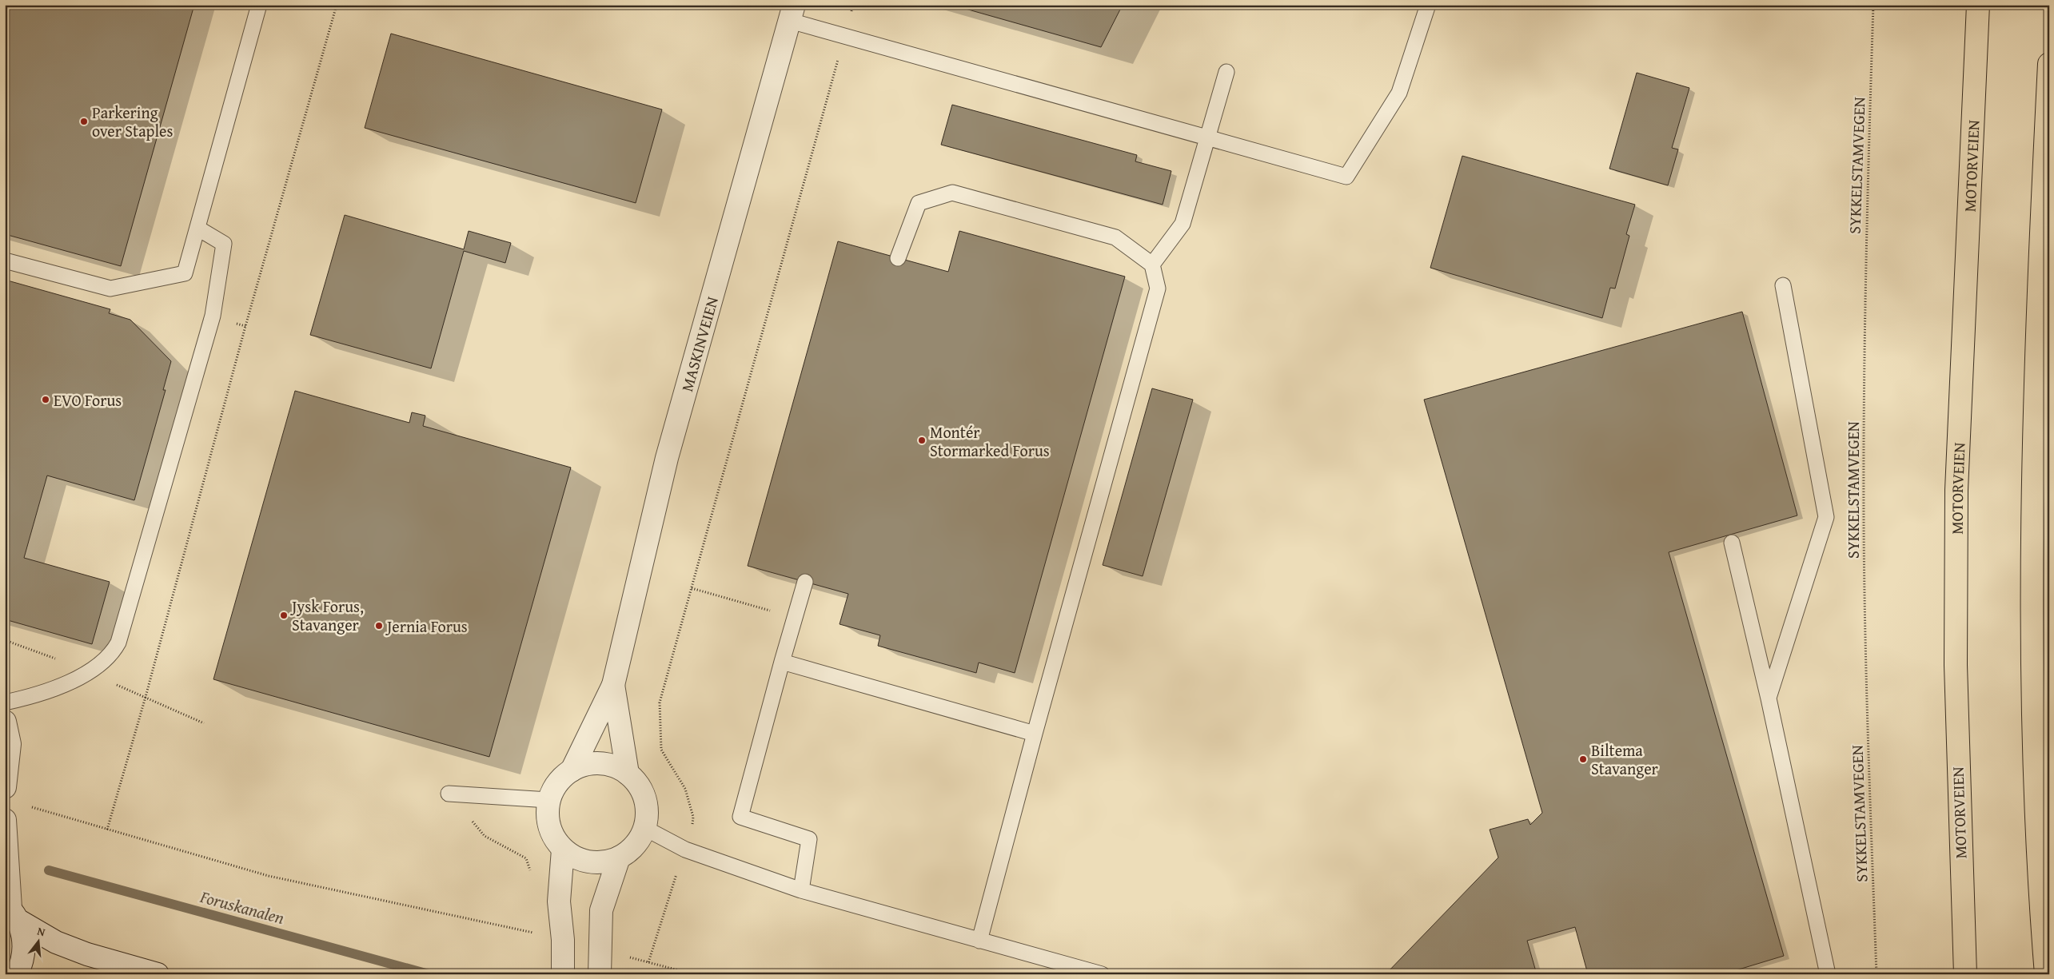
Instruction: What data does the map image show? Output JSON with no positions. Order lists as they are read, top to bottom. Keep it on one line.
{"streets":{"highway":["MOTORVEIEN"],"street":["MASKINVEIEN"],"path":["SYKKELSTAMVEGEN"]},"water":["Foruskanalen"],"places":["Parkering over Staples","EVO Forus","Montér Stormarked Forus","Jysk Forus, Stavanger","Jernia Forus","Biltema Stavanger"],"north":"top"}
